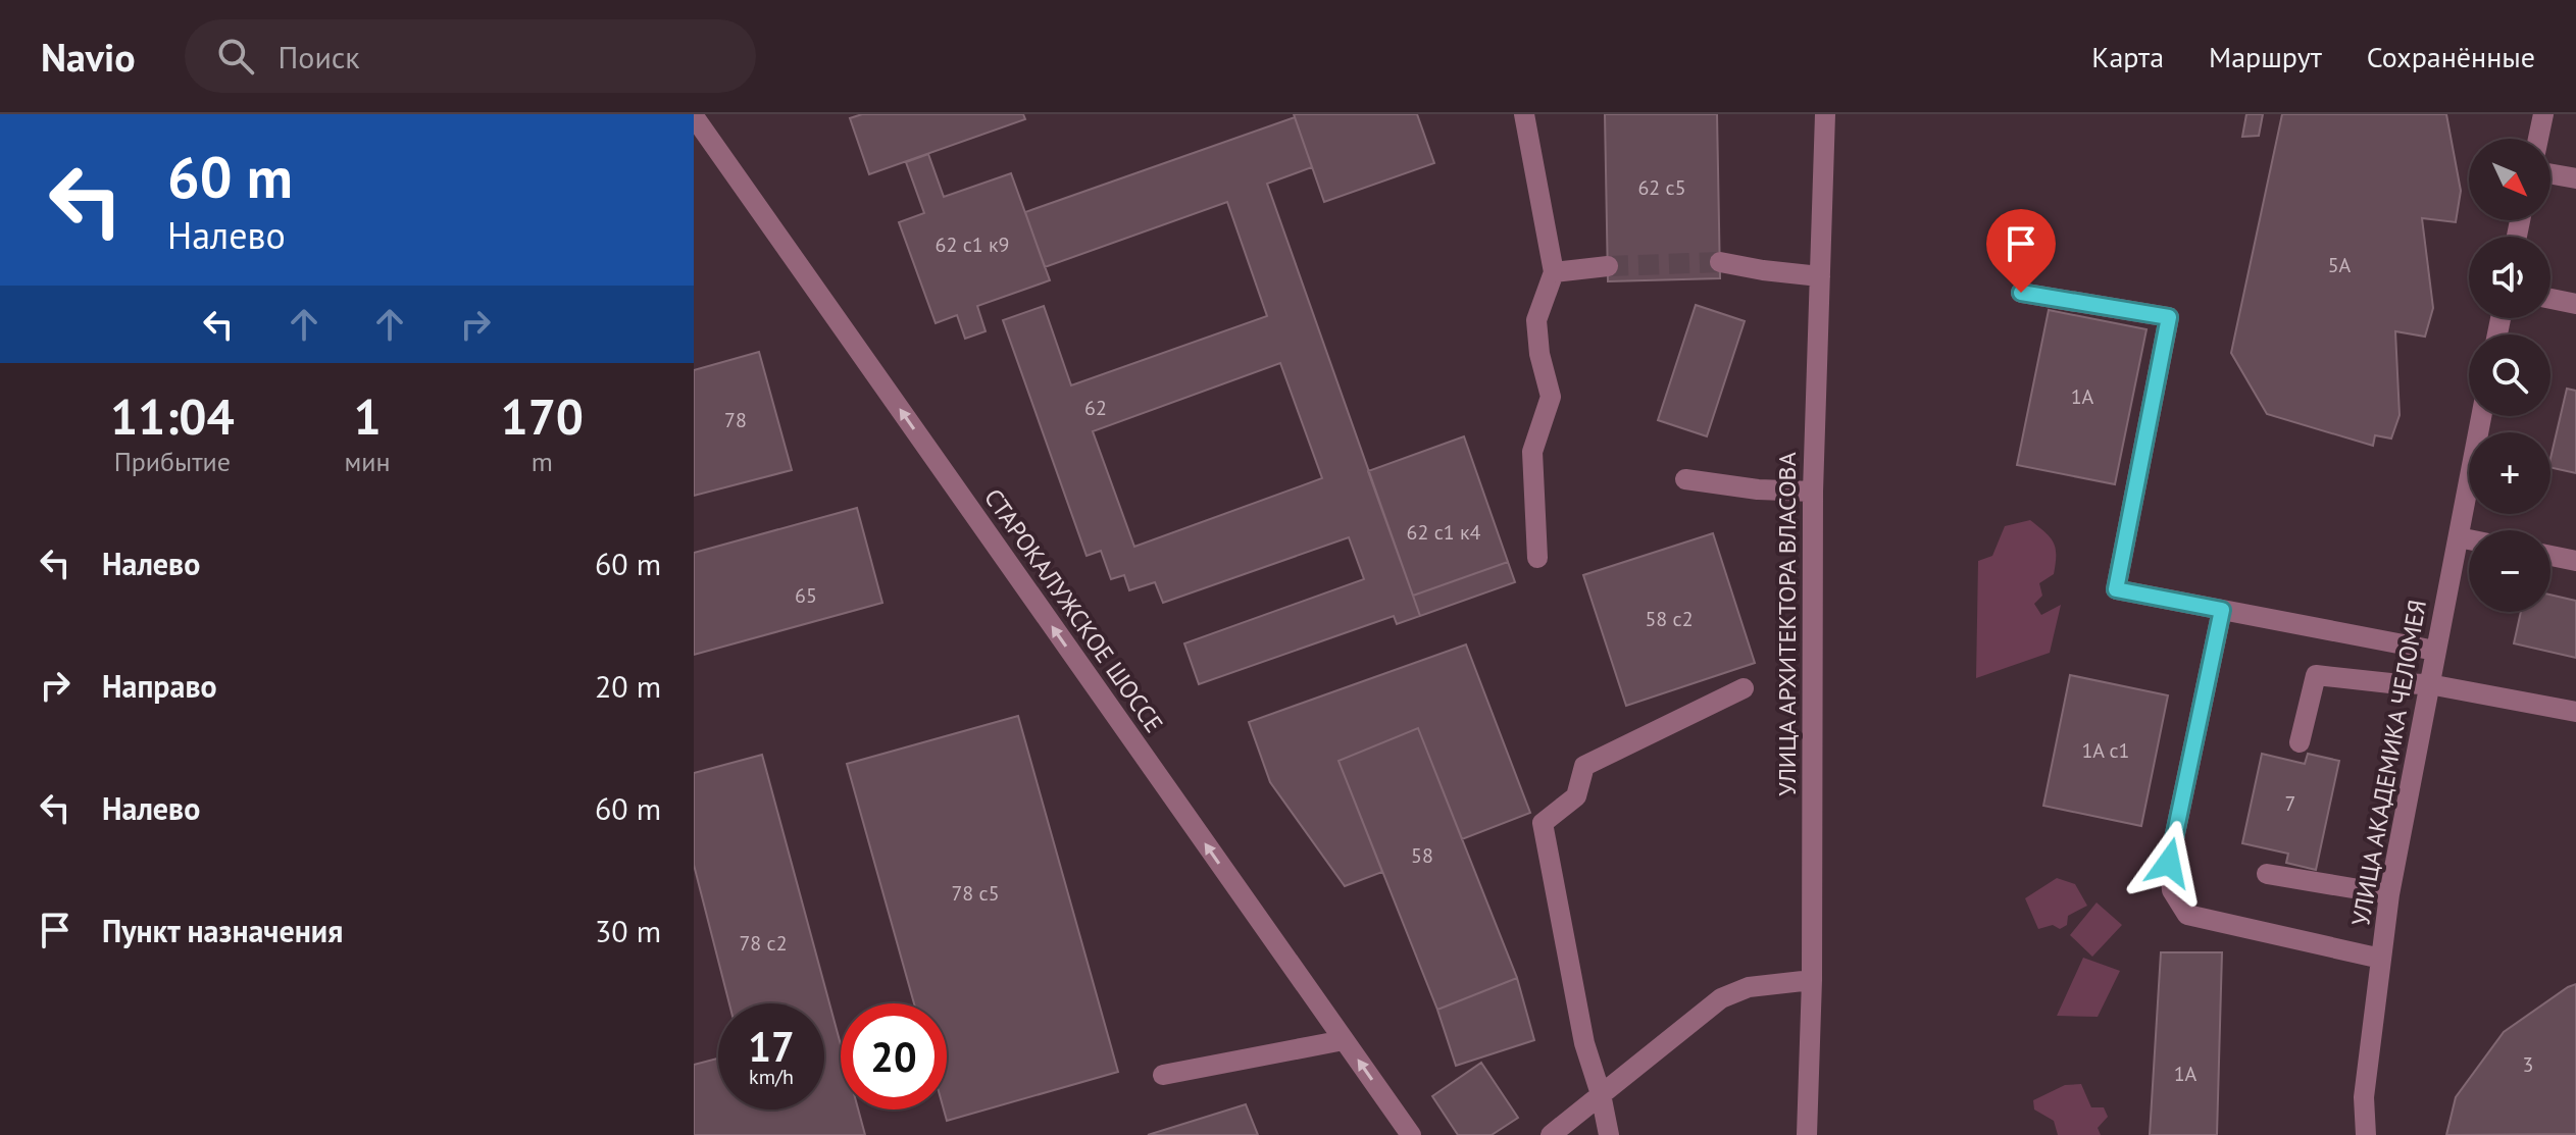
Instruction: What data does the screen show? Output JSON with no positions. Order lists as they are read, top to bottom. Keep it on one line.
{"streets":{"street":["СТАРОКАЛУЖСКОЕ ШОССЕ","УЛИЦА АРХИТЕКТОРА ВЛАСОВА","УЛИЦА АКАДЕМИКА ЧЕЛОМЕЯ"]},"one_way":["СТАРОКАЛУЖСКОЕ ШОССЕ"],"house_numbers":["62 с5","62 с1 к9","5А","1А","62","78","62 с1 к4","65","58 с2","1А с1","7","58","78 с5","78 с2","3","1А"],"north":"bottom right","page":{"header":"Navio","search":"Поиск","nav":["Карта","Маршрут","Сохранённые"],"turn":["60 m","Налево"],"map_buttons":["+","−"],"eta":["11:04","Прибытие","1","мин","170","m"],"list":[{"name":"Налево","value":"60 m"},{"name":"Направо","value":"20 m"},{"name":"Налево","value":"60 m"},{"name":"Пункт назначения","value":"30 m"}],"speed":"17 km/h","limit":"20"}}
